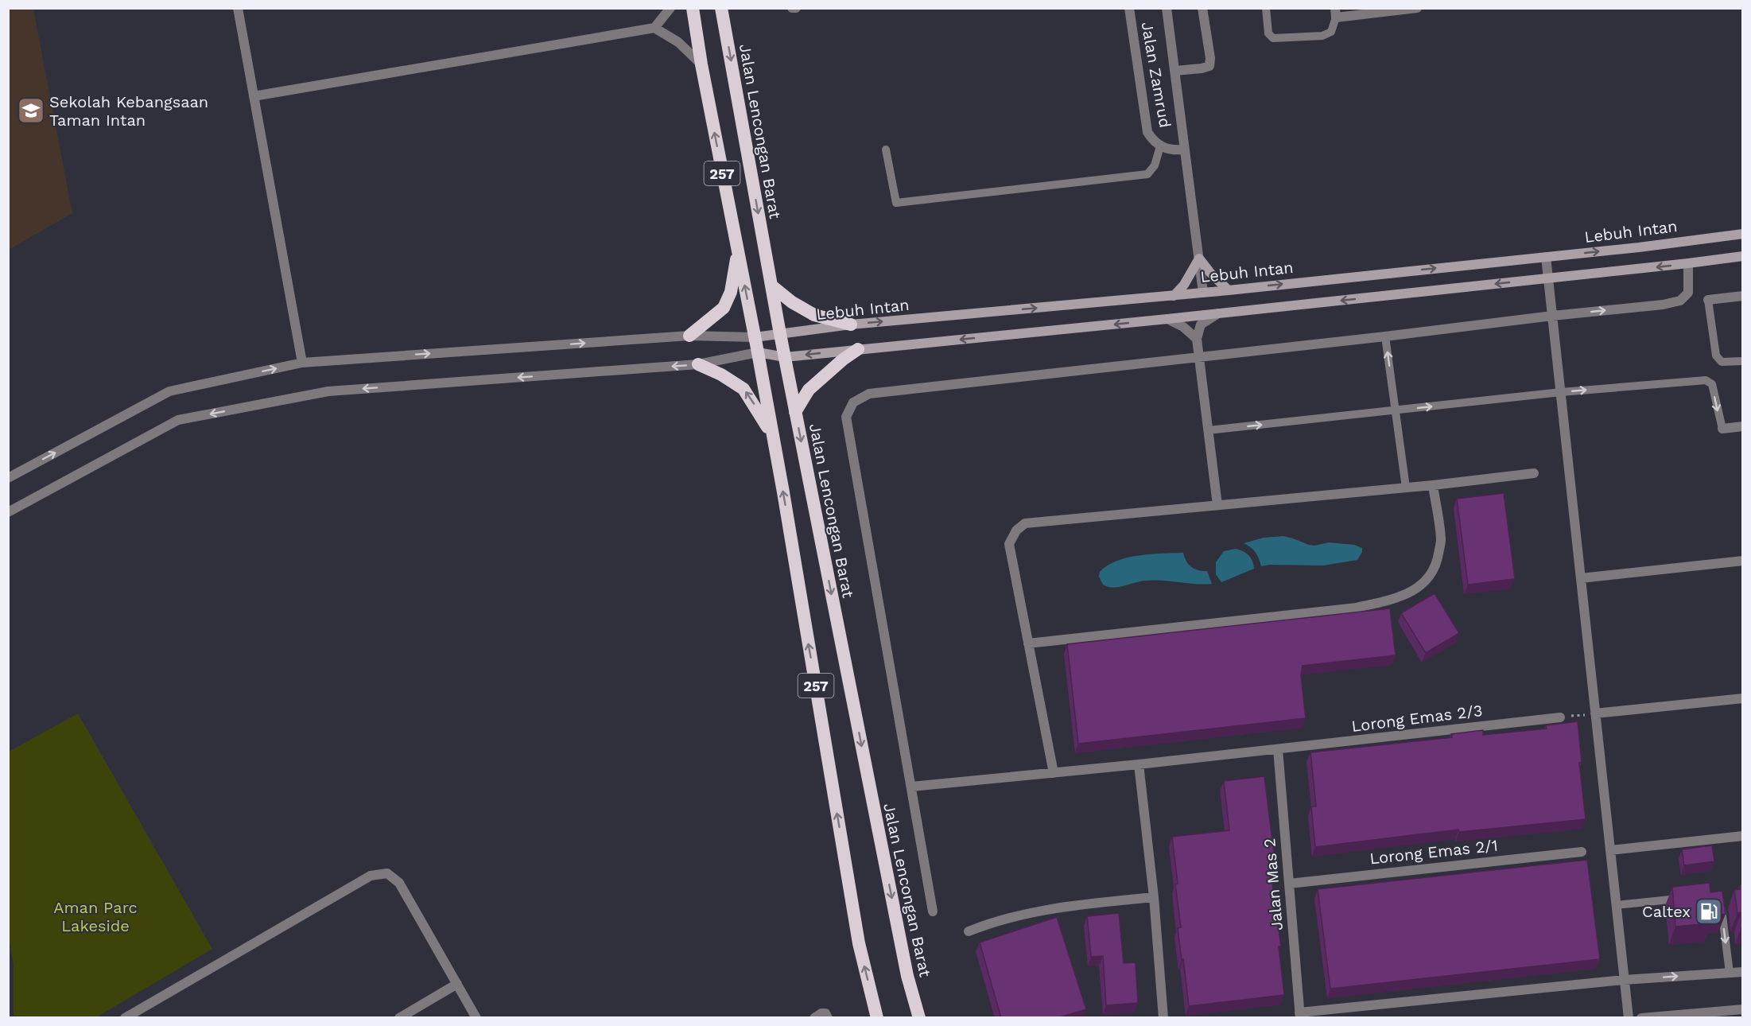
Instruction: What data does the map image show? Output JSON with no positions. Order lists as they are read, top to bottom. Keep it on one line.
{"streets":{"highway":["Jalan Lencongan Barat","257"],"main road":["Lebuh Intan"],"street":["Jalan Zamrud","Lorong Emas 2/3","Lorong Emas 2/1","Jalan Mas 2"]},"crossings":[["Jalan Lencongan Barat","Lebuh Intan"],["257","Lebuh Intan"],["Lorong Emas 2/3","Jalan Mas 2"],["Lorong Emas 2/1","Jalan Mas 2"]],"parks":["Aman Parc Lakeside"],"places":{"school or university":["Sekolah Kebangsaan Taman Intan"],"fuel station":["Caltex"]}}
